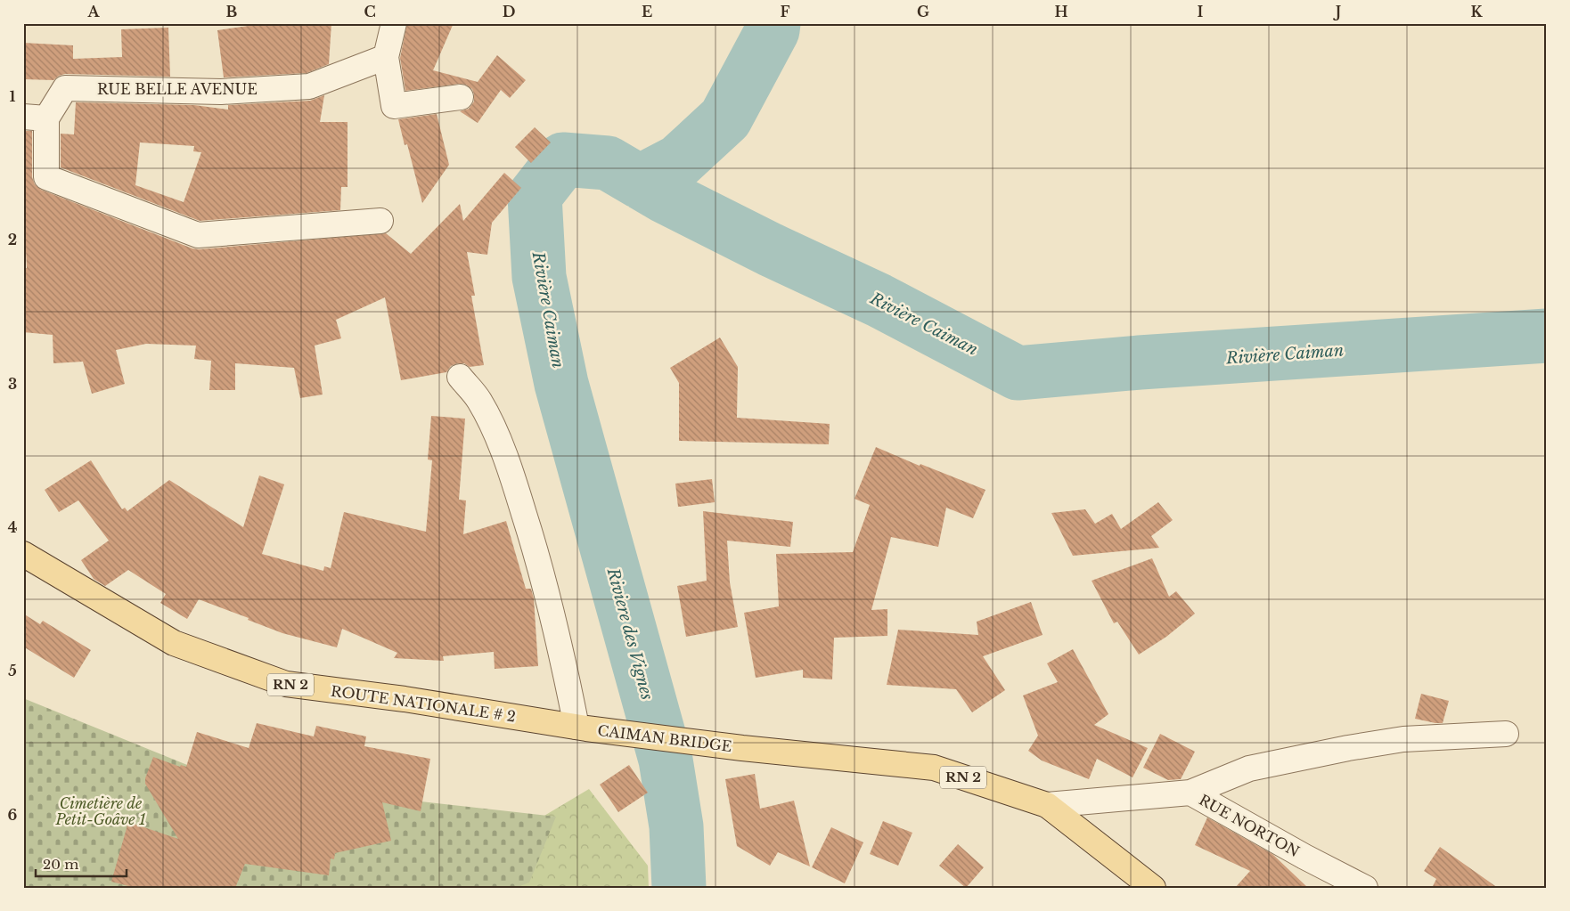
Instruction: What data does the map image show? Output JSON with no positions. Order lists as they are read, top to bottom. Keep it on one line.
{"streets":{"main road":["RN 2","ROUTE NATIONALE # 2","CAIMAN BRIDGE"],"street":["RUE BELLE AVENUE","RUE NORTON"]},"crossings":[["RN 2","CAIMAN BRIDGE"],["RN 2","RUE NORTON"],["ROUTE NATIONALE # 2","CAIMAN BRIDGE"],["CAIMAN BRIDGE","RUE NORTON"]],"water":["Rivière Caiman","Riviere des Vignes"],"parks":["Cimetière de Petit-Goâve 1"],"scale_bar":"20 m","grid":{"columns":["A","B","C","D","E","F","G","H","I","J","K"],"rows":["1","2","3","4","5","6"]}}
